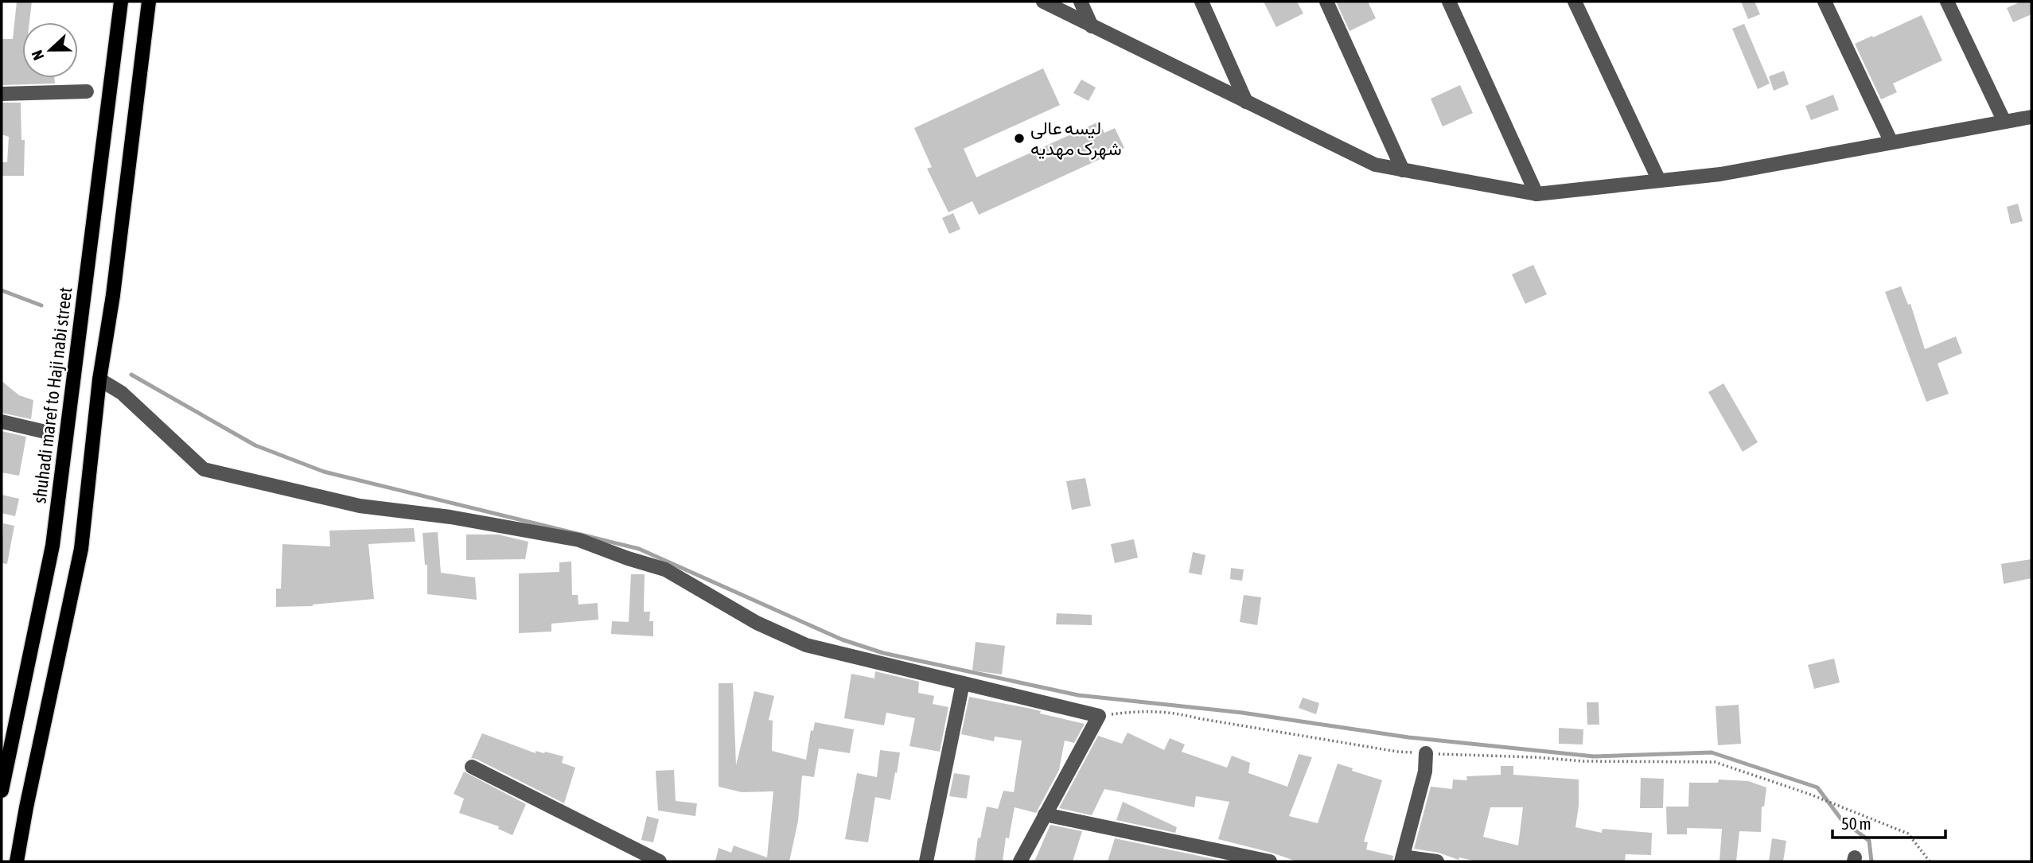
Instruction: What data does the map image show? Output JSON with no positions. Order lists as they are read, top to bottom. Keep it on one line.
{"streets":{"main road":["shuhadi maref to Haji nabi street"]},"places":["لیسه عالی شهرک مهدیه"],"scale_bar":"50 m","north":"left"}
